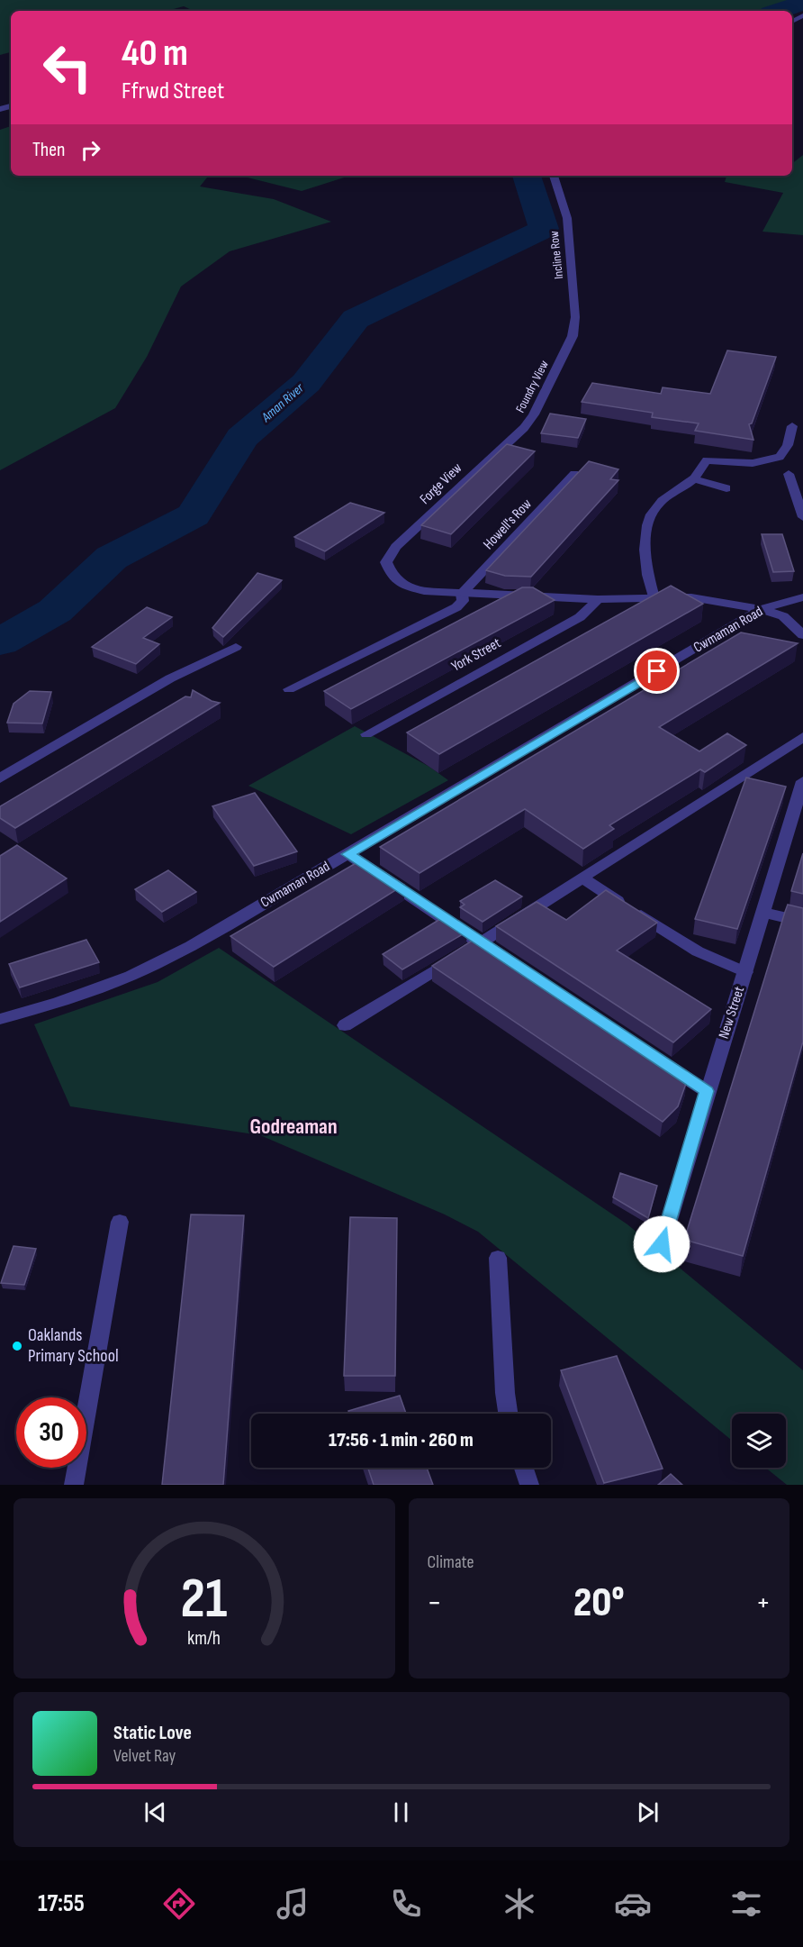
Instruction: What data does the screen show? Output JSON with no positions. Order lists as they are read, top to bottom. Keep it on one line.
{"streets":{"street":["Incline Row","Foundry View","Forge View","Howell's Row","Cwmaman Road","York Street","New Street"]},"crossings":[["Incline Row","Foundry View"],["Foundry View","Forge View"],["Forge View","Howell's Row"]],"districts":["Godreaman"],"water":["Aman River"],"places":["Oaklands Primary School"],"page":{"turn":["40 m","Ffrwd Street"],"then":"Then","limit":"30","trip":"17:56 · 1 min · 260 m","tile":"Climate","heat":["−","20°","+"],"song":["Static Love","Velvet Ray"],"tabs":"17:55","gauge":["21","km/h"]}}
